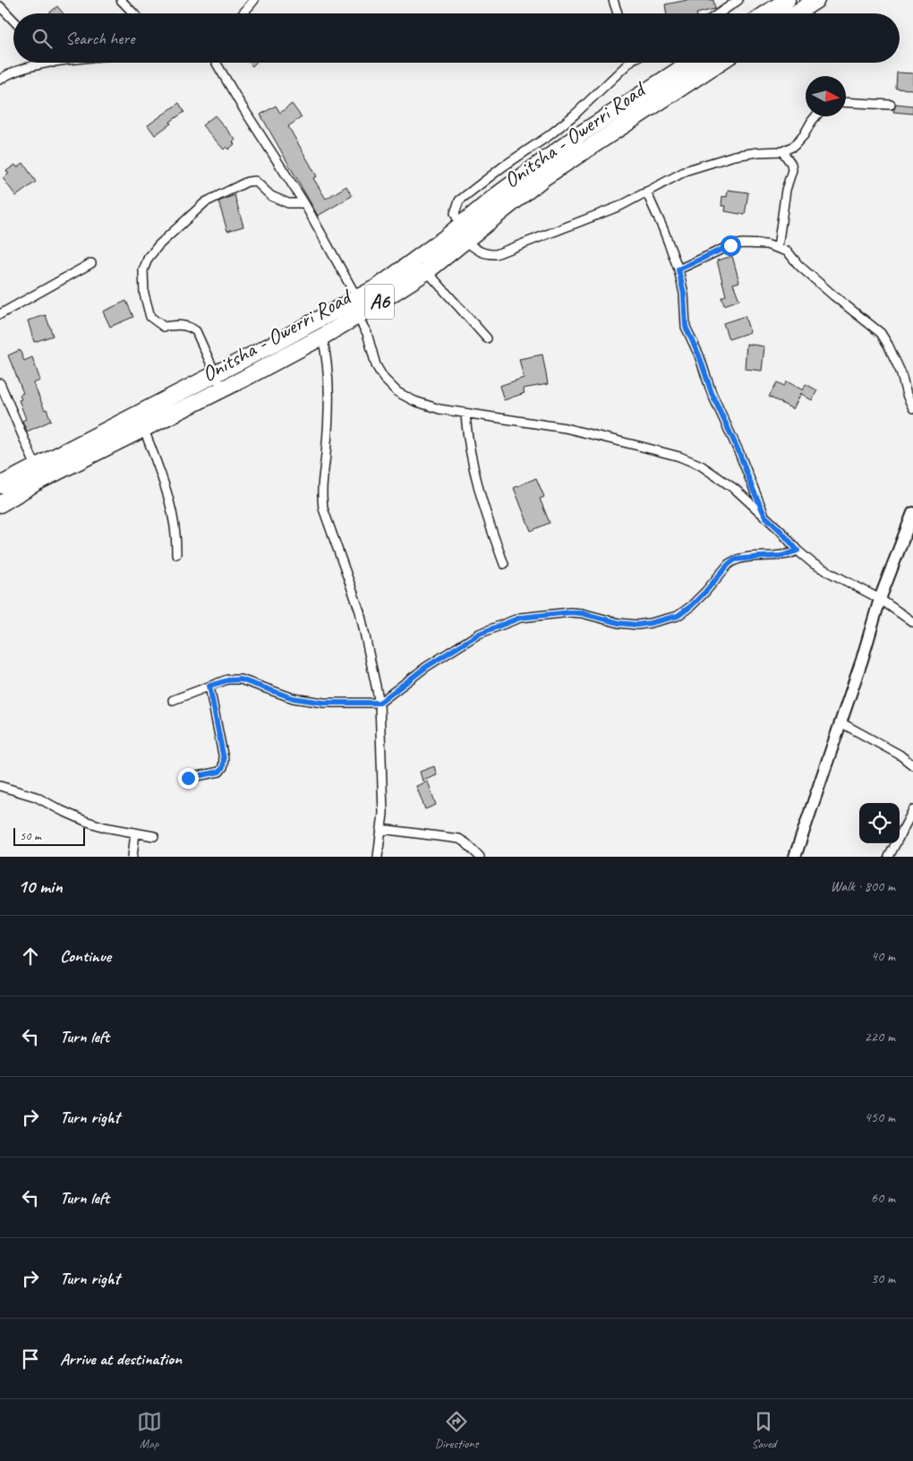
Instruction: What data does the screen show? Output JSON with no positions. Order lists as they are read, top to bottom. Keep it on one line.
{"streets":{"highway":["Onitsha - Owerri Road","A6"]},"scale_bar":"50 m","north":"right","page":{"search":"Search here","scale":"50 m","heading":["10 min","Walk · 800 m"],"list":[["Continue","40 m"],["Turn left","220 m"],["Turn right","450 m"],["Turn left","60 m"],["Turn right","30 m"],"Arrive at destination"],"nav":["Map","Directions","Saved"]}}
